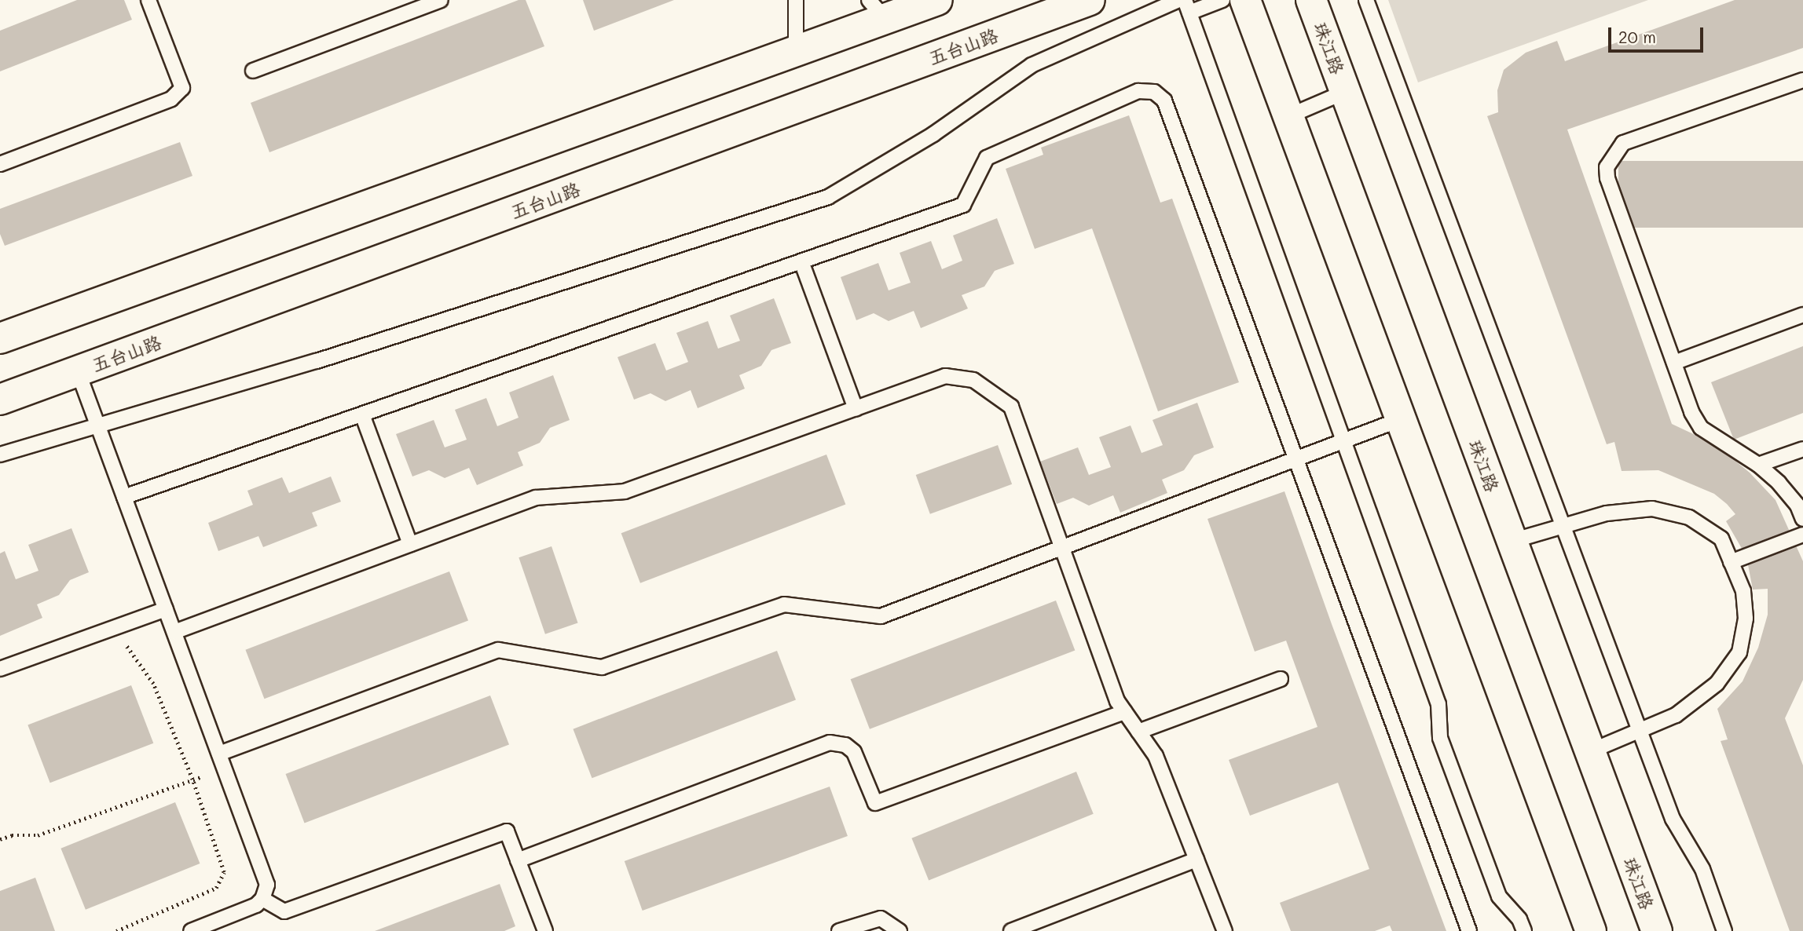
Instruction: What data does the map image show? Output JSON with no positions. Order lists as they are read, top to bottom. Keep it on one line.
{"streets":{"main road":["五台山路","珠江路"]},"scale_bar":"20 m"}
